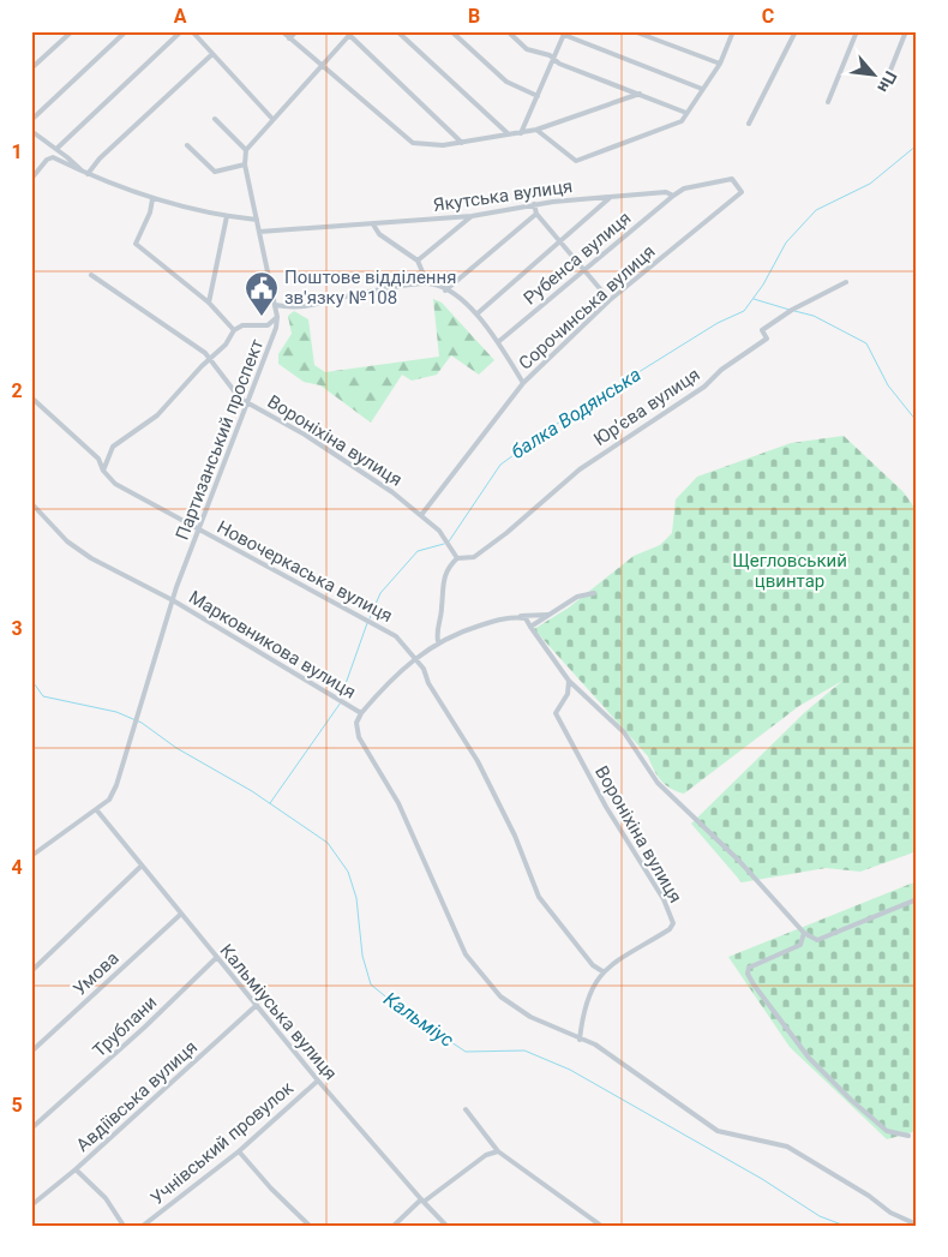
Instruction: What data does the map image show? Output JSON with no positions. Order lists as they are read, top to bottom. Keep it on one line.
{"streets":{"street":["Якутська вулиця","Рубенса вулиця","Сорочинська вулиця","Юр’єва вулиця","Партизанський проспект","Вороніхіна вулиця","Новочеркаська вулиця","Марковникова вулиця","Умова","Кальміуська вулиця","Трублани","Авдіївська вулиця","Учнівський провулок"]},"crossings":[["Якутська вулиця","Рубенса вулиця"],["Якутська вулиця","Сорочинська вулиця"],["Сорочинська вулиця","Вороніхіна вулиця"],["Юр’єва вулиця","Вороніхіна вулиця"],["Партизанський проспект","Вороніхіна вулиця"],["Партизанський проспект","Новочеркаська вулиця"],["Партизанський проспект","Марковникова вулиця"],["Партизанський проспект","Кальміуська вулиця"],["Вороніхіна вулиця","Новочеркаська вулиця"],["Вороніхіна вулиця","Марковникова вулиця"],["Умова","Кальміуська вулиця"],["Кальміуська вулиця","Трублани"],["Кальміуська вулиця","Авдіївська вулиця"],["Кальміуська вулиця","Учнівський провулок"]],"water":["балка Водянська","Кальміус"],"parks":["Щегловський цвинтар"],"places":{"public building":["Поштове відділення зв'язку №108"]},"north":"bottom right","grid":{"columns":["A","B","C"],"rows":["1","2","3","4","5"]}}
